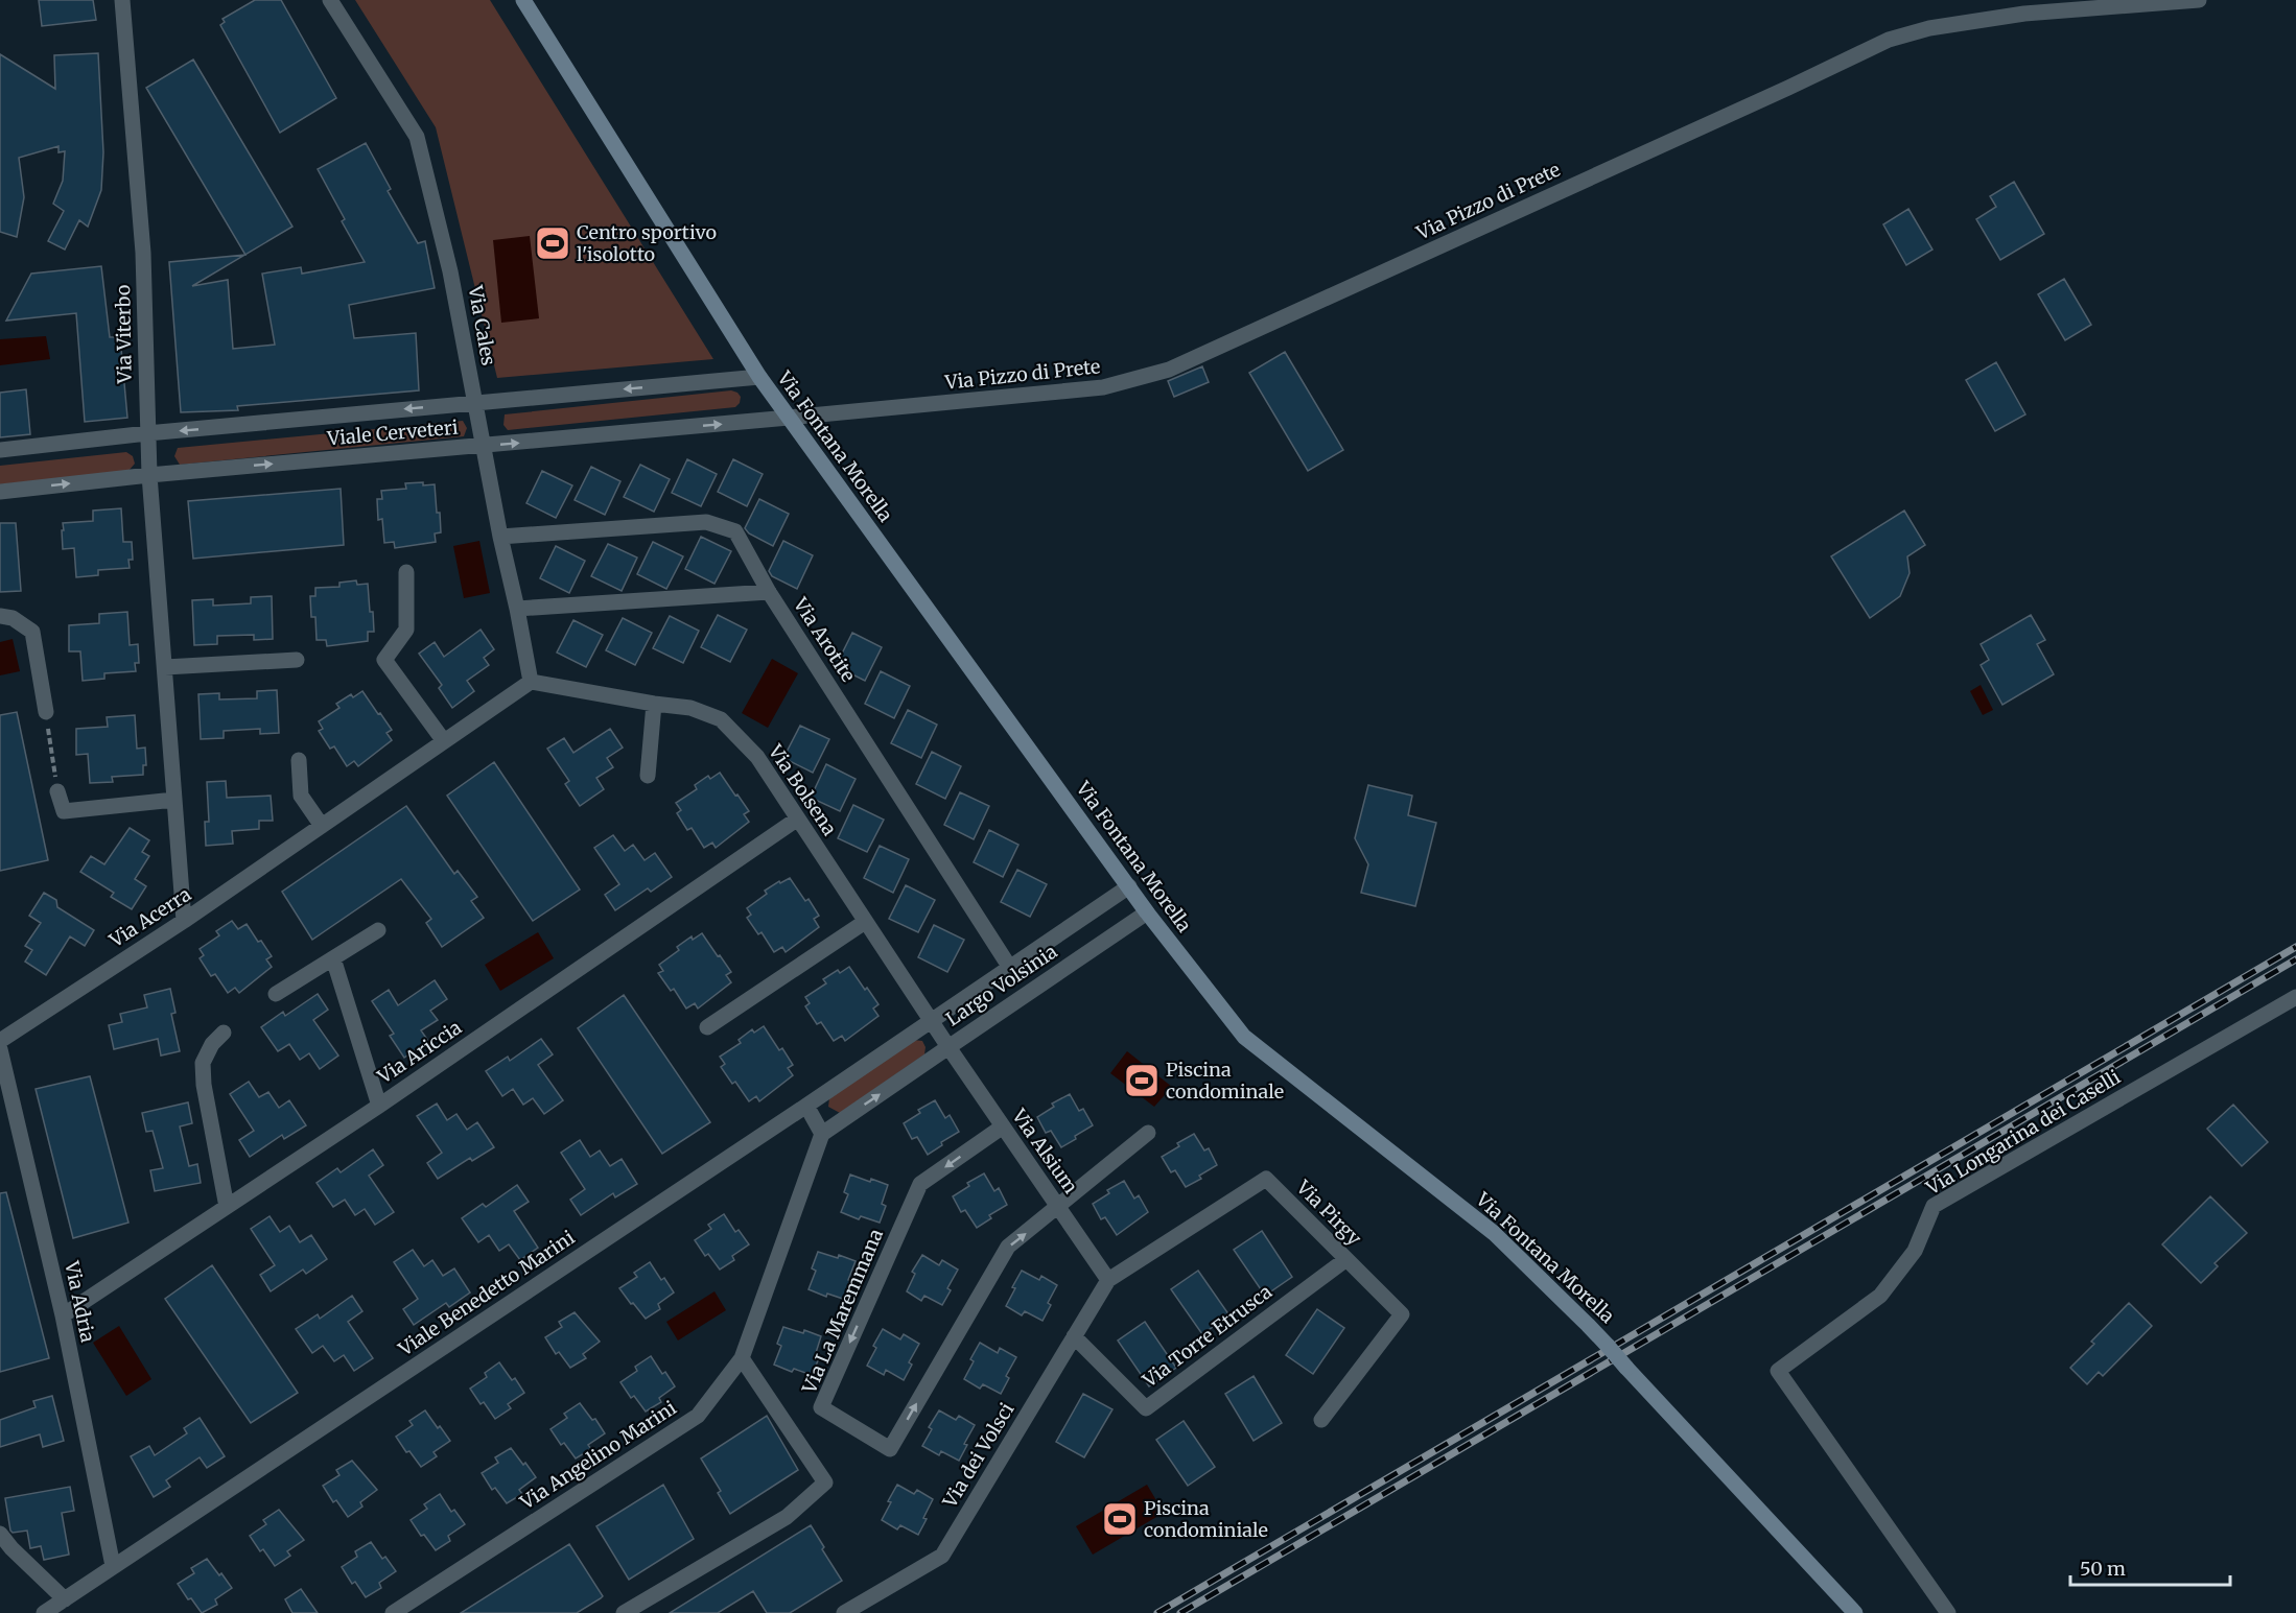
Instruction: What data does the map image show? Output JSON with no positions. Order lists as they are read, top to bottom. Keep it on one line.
{"streets":{"street":["Via Pizzo di Prete","Via Cales","Via Viterbo","Viale Cerveteri","Via Fontana Morella","Via Arotite","Via Bolsena","Via Acerra","Largo Volsinia","Via Ariccia","Via Longarina dei Caselli","Via Alsium","Via Pirgy","Viale Benedetto Marini","Via Adria","Via La Maremmana","Via Torre Etrusca","Via Angelino Marini","Via dei Volsci"]},"crossings":[["Via Pizzo di Prete","Viale Cerveteri"],["Via Pizzo di Prete","Via Fontana Morella"],["Via Cales","Viale Cerveteri"],["Via Cales","Via Arotite"],["Via Cales","Via Bolsena"],["Via Cales","Via Acerra"],["Via Viterbo","Viale Cerveteri"],["Via Viterbo","Via Acerra"],["Viale Cerveteri","Via Fontana Morella"],["Via Fontana Morella","Largo Volsinia"],["Via Arotite","Largo Volsinia"],["Via Bolsena","Via Acerra"],["Via Bolsena","Largo Volsinia"],["Via Bolsena","Via Ariccia"],["Via Bolsena","Viale Benedetto Marini"],["Largo Volsinia","Via Alsium"],["Largo Volsinia","Viale Benedetto Marini"],["Via Ariccia","Via Adria"],["Via Alsium","Via Pirgy"],["Via Alsium","Via La Maremmana"],["Via Alsium","Via dei Volsci"],["Via Pirgy","Via Torre Etrusca"],["Via Pirgy","Via dei Volsci"],["Viale Benedetto Marini","Via Adria"],["Via Torre Etrusca","Via dei Volsci"]],"places":{"sports":["Centro sportivo l'isolotto","Piscina condominale","Piscina condominiale"]},"scale_bar":"50 m"}
